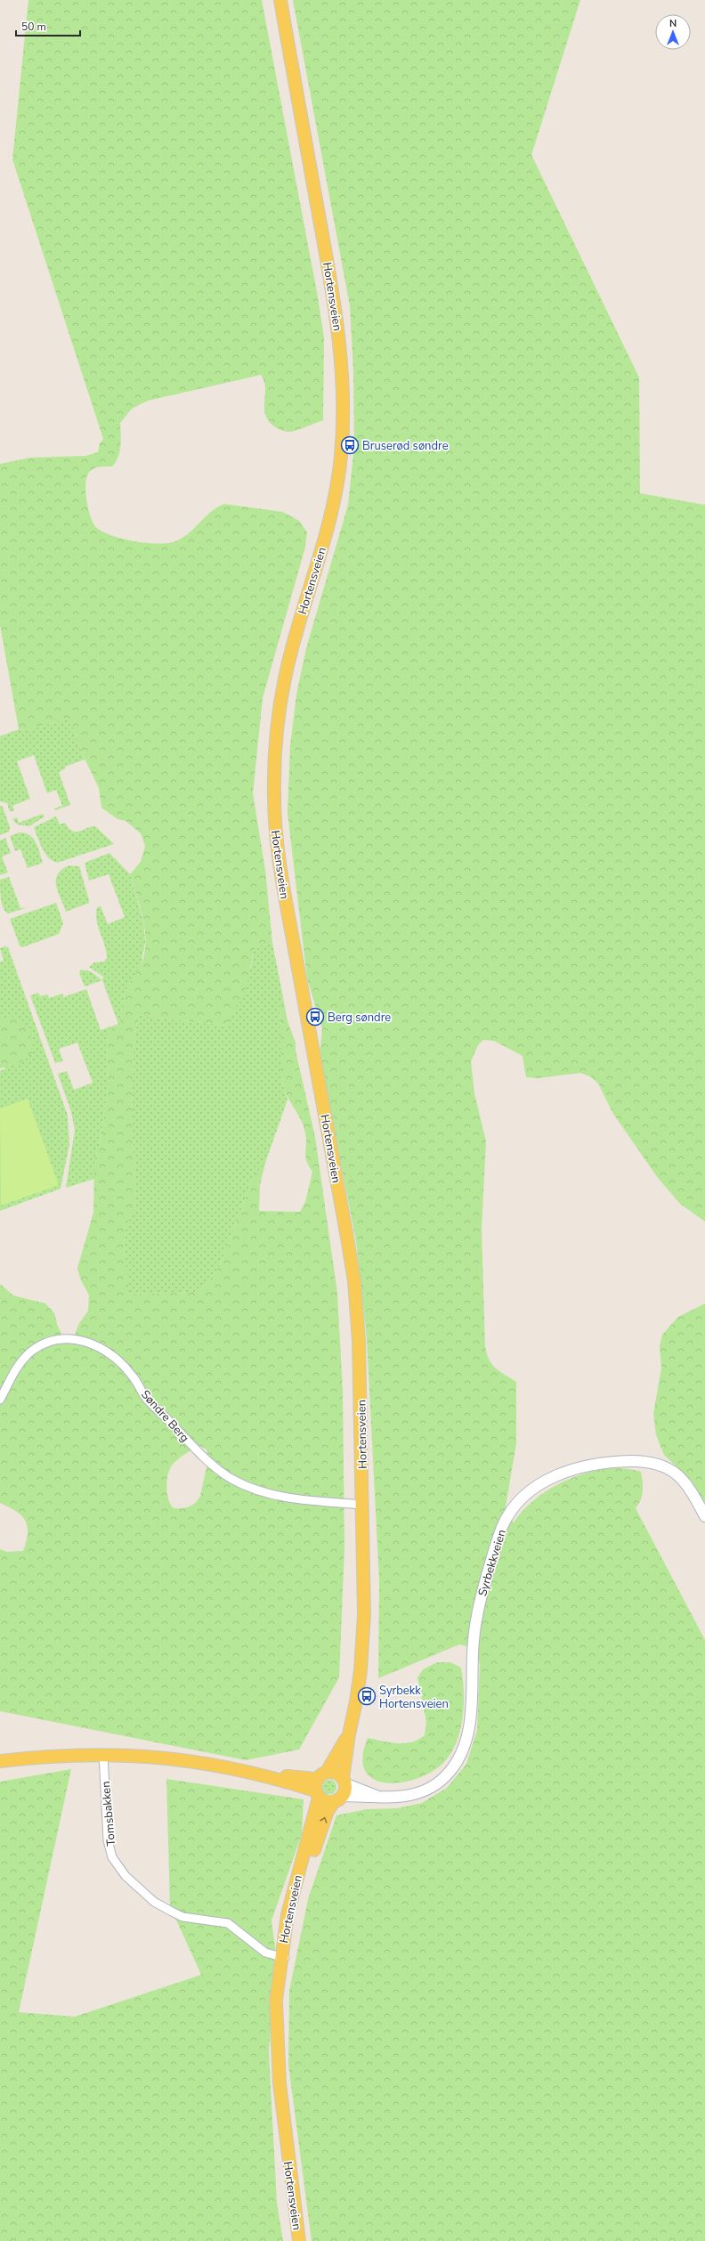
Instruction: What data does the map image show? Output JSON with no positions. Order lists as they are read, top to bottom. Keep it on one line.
{"streets":{"main road":["Hortensveien","Syrbekkveien"],"street":["Søndre Berg","Tomsbakken"]},"crossings":[["Hortensveien","Søndre Berg"],["Hortensveien","Syrbekkveien"],["Hortensveien","Tomsbakken"]],"places":{"bus stop":["Bruserød søndre","Berg søndre","Syrbekk Hortensveien"]},"scale_bar":"50 m","north":"top"}
